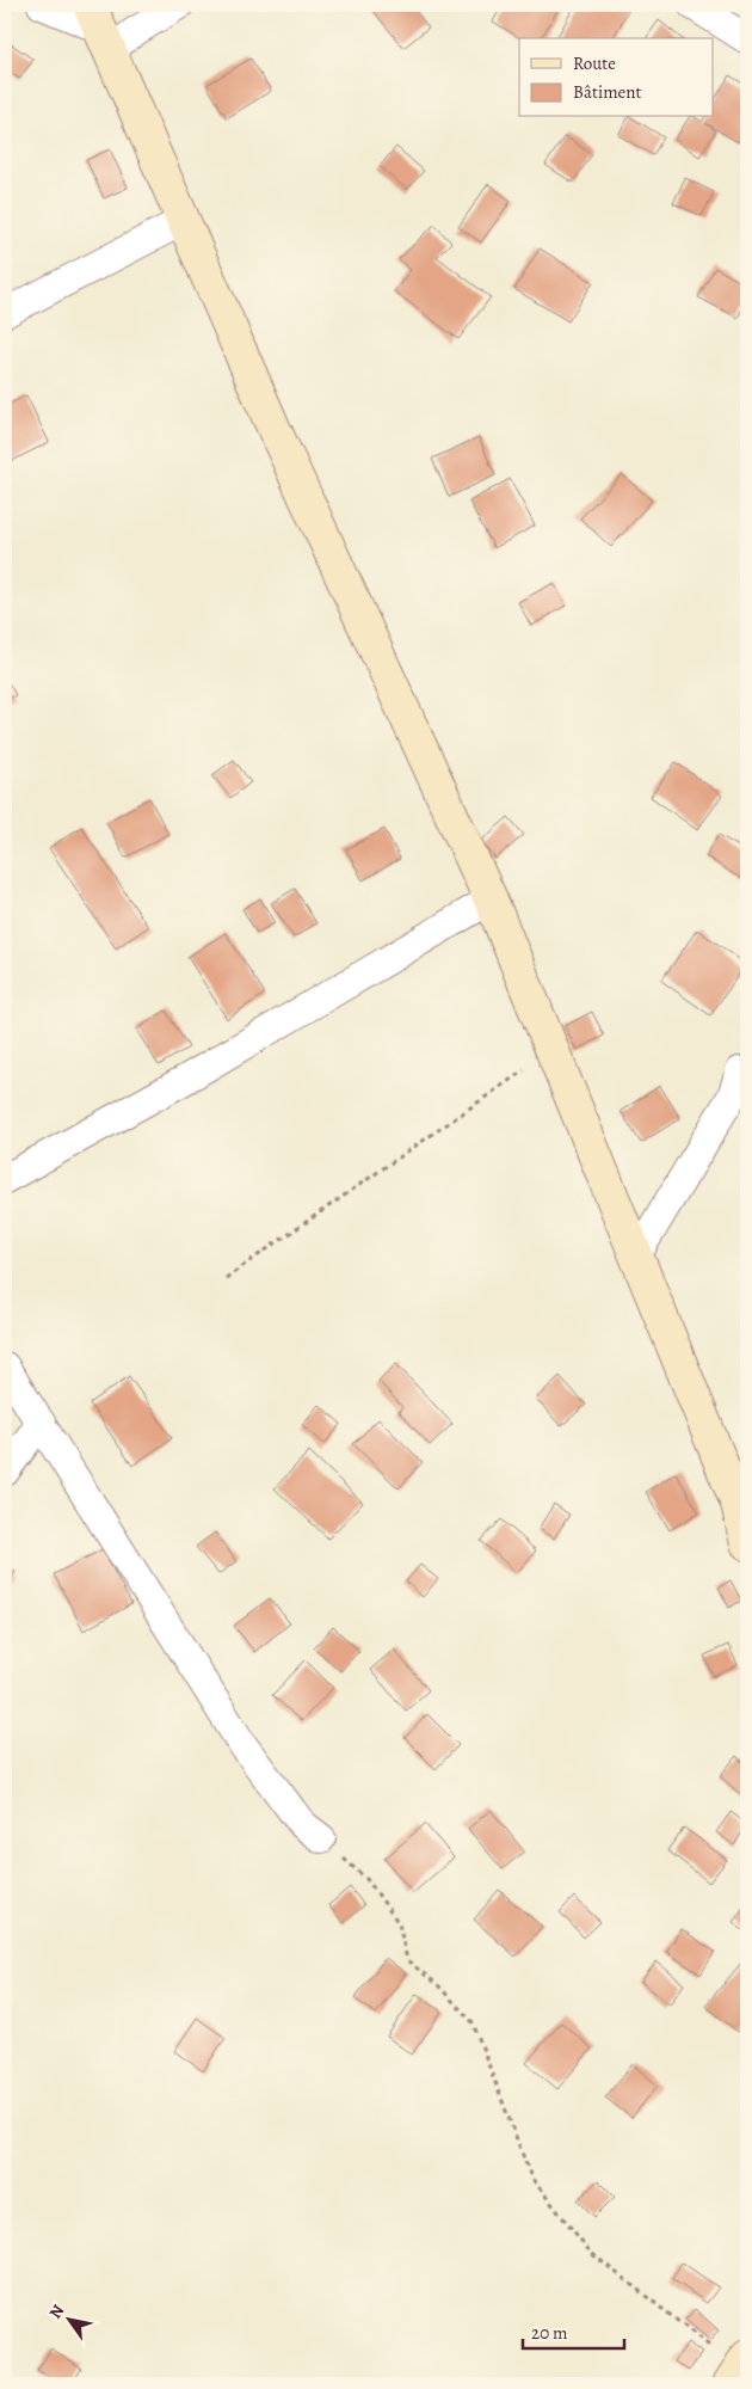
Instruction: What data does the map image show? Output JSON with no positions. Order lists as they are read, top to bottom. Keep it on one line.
{"legend":["Route","Bâtiment"],"scale_bar":"20 m","north":"top left"}
